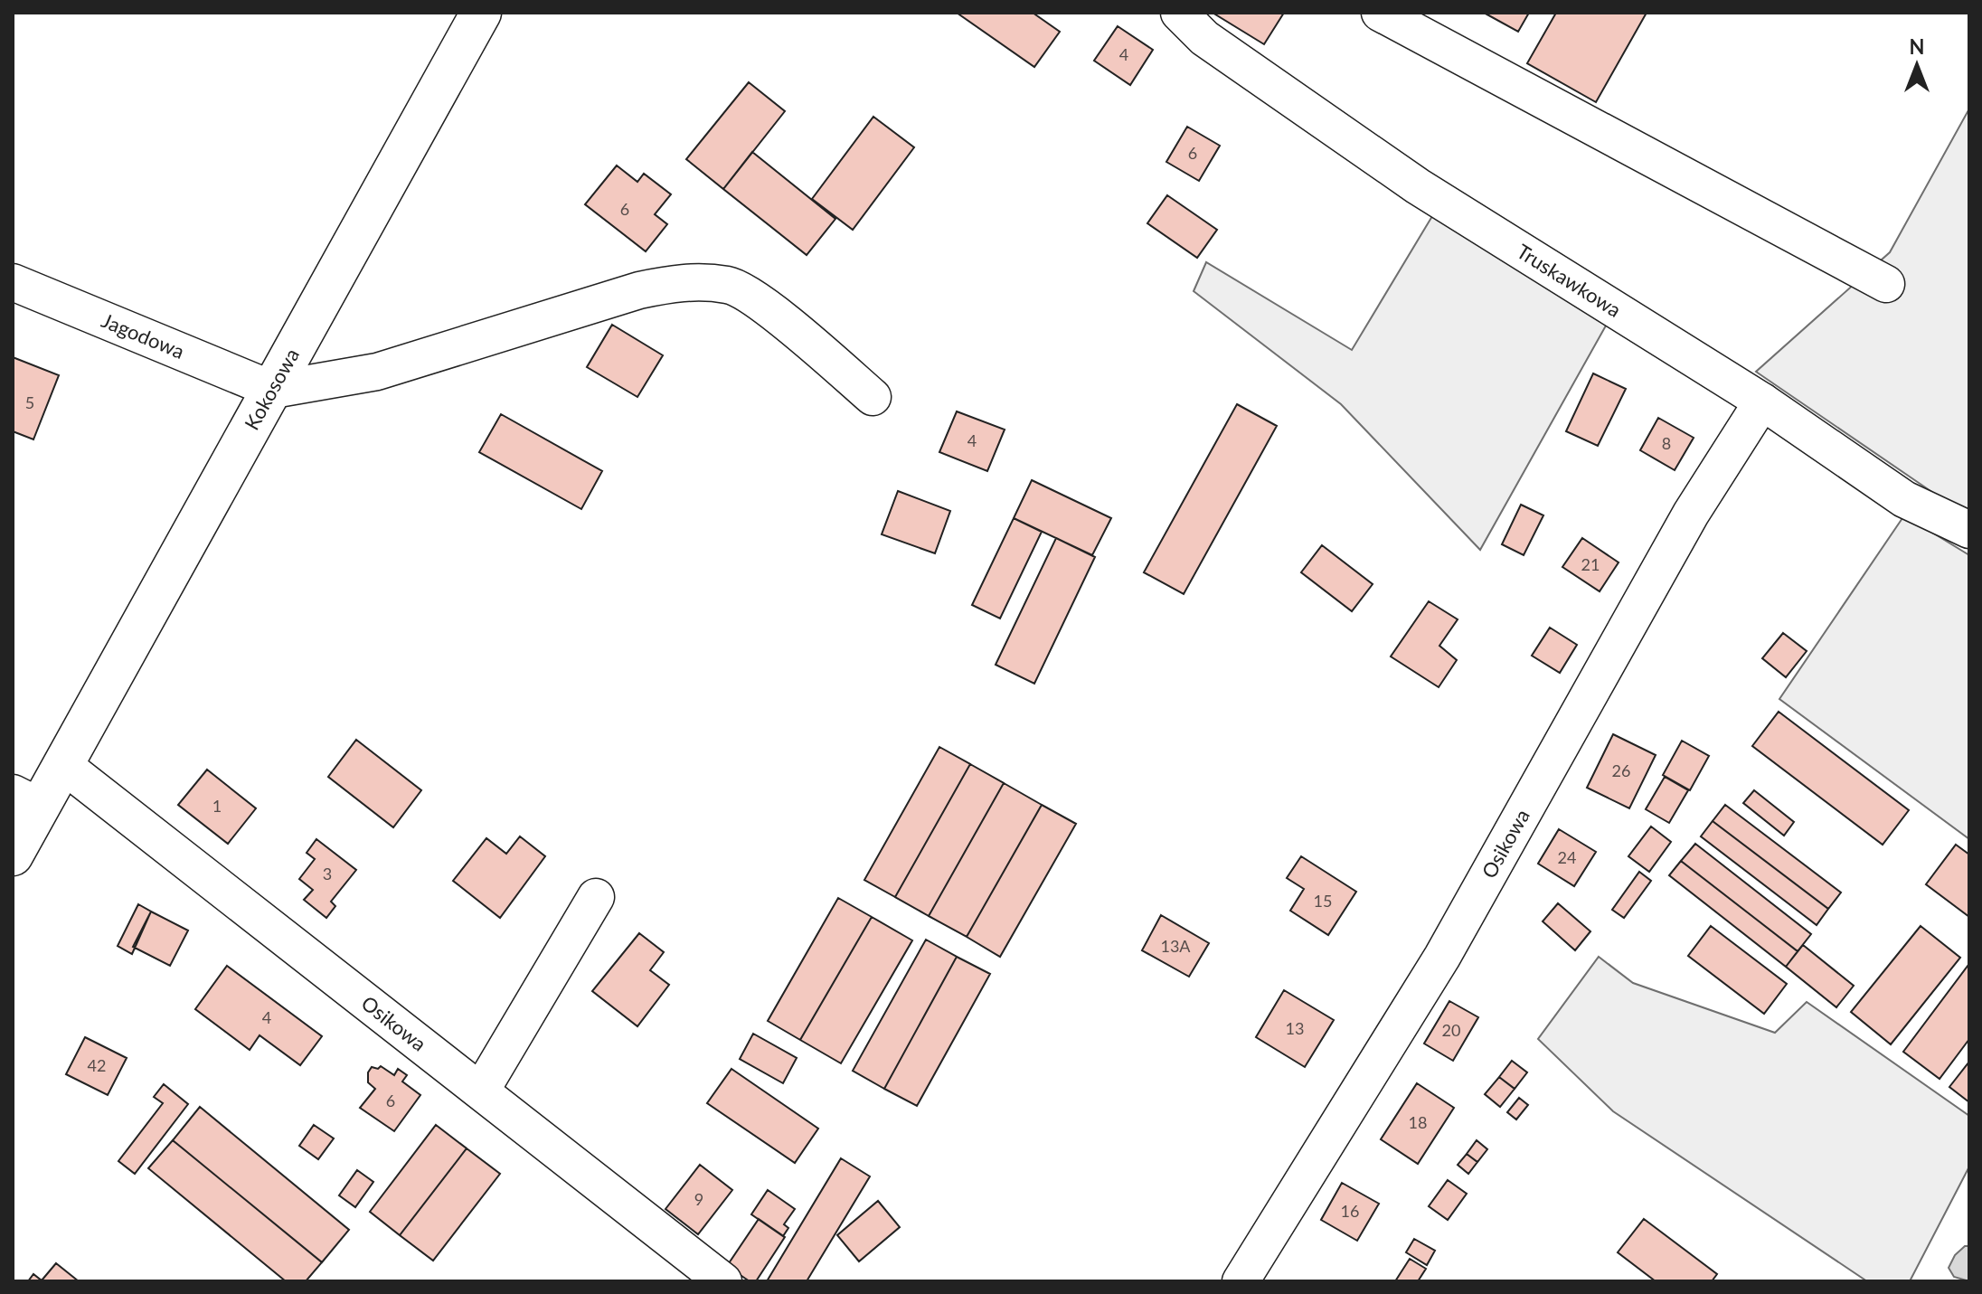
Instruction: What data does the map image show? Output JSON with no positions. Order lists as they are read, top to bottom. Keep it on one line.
{"streets":{"main road":["Kokosowa"],"street":["Truskawkowa","Jagodowa","Osikowa"]},"crossings":[["Truskawkowa","Osikowa"],["Jagodowa","Kokosowa"],["Kokosowa","Osikowa"]],"house_numbers":["4","6","6","5","4","8","21","26","1","24","3","15","13A","4","13","20","42","6","18","9","16"],"north":"top"}
